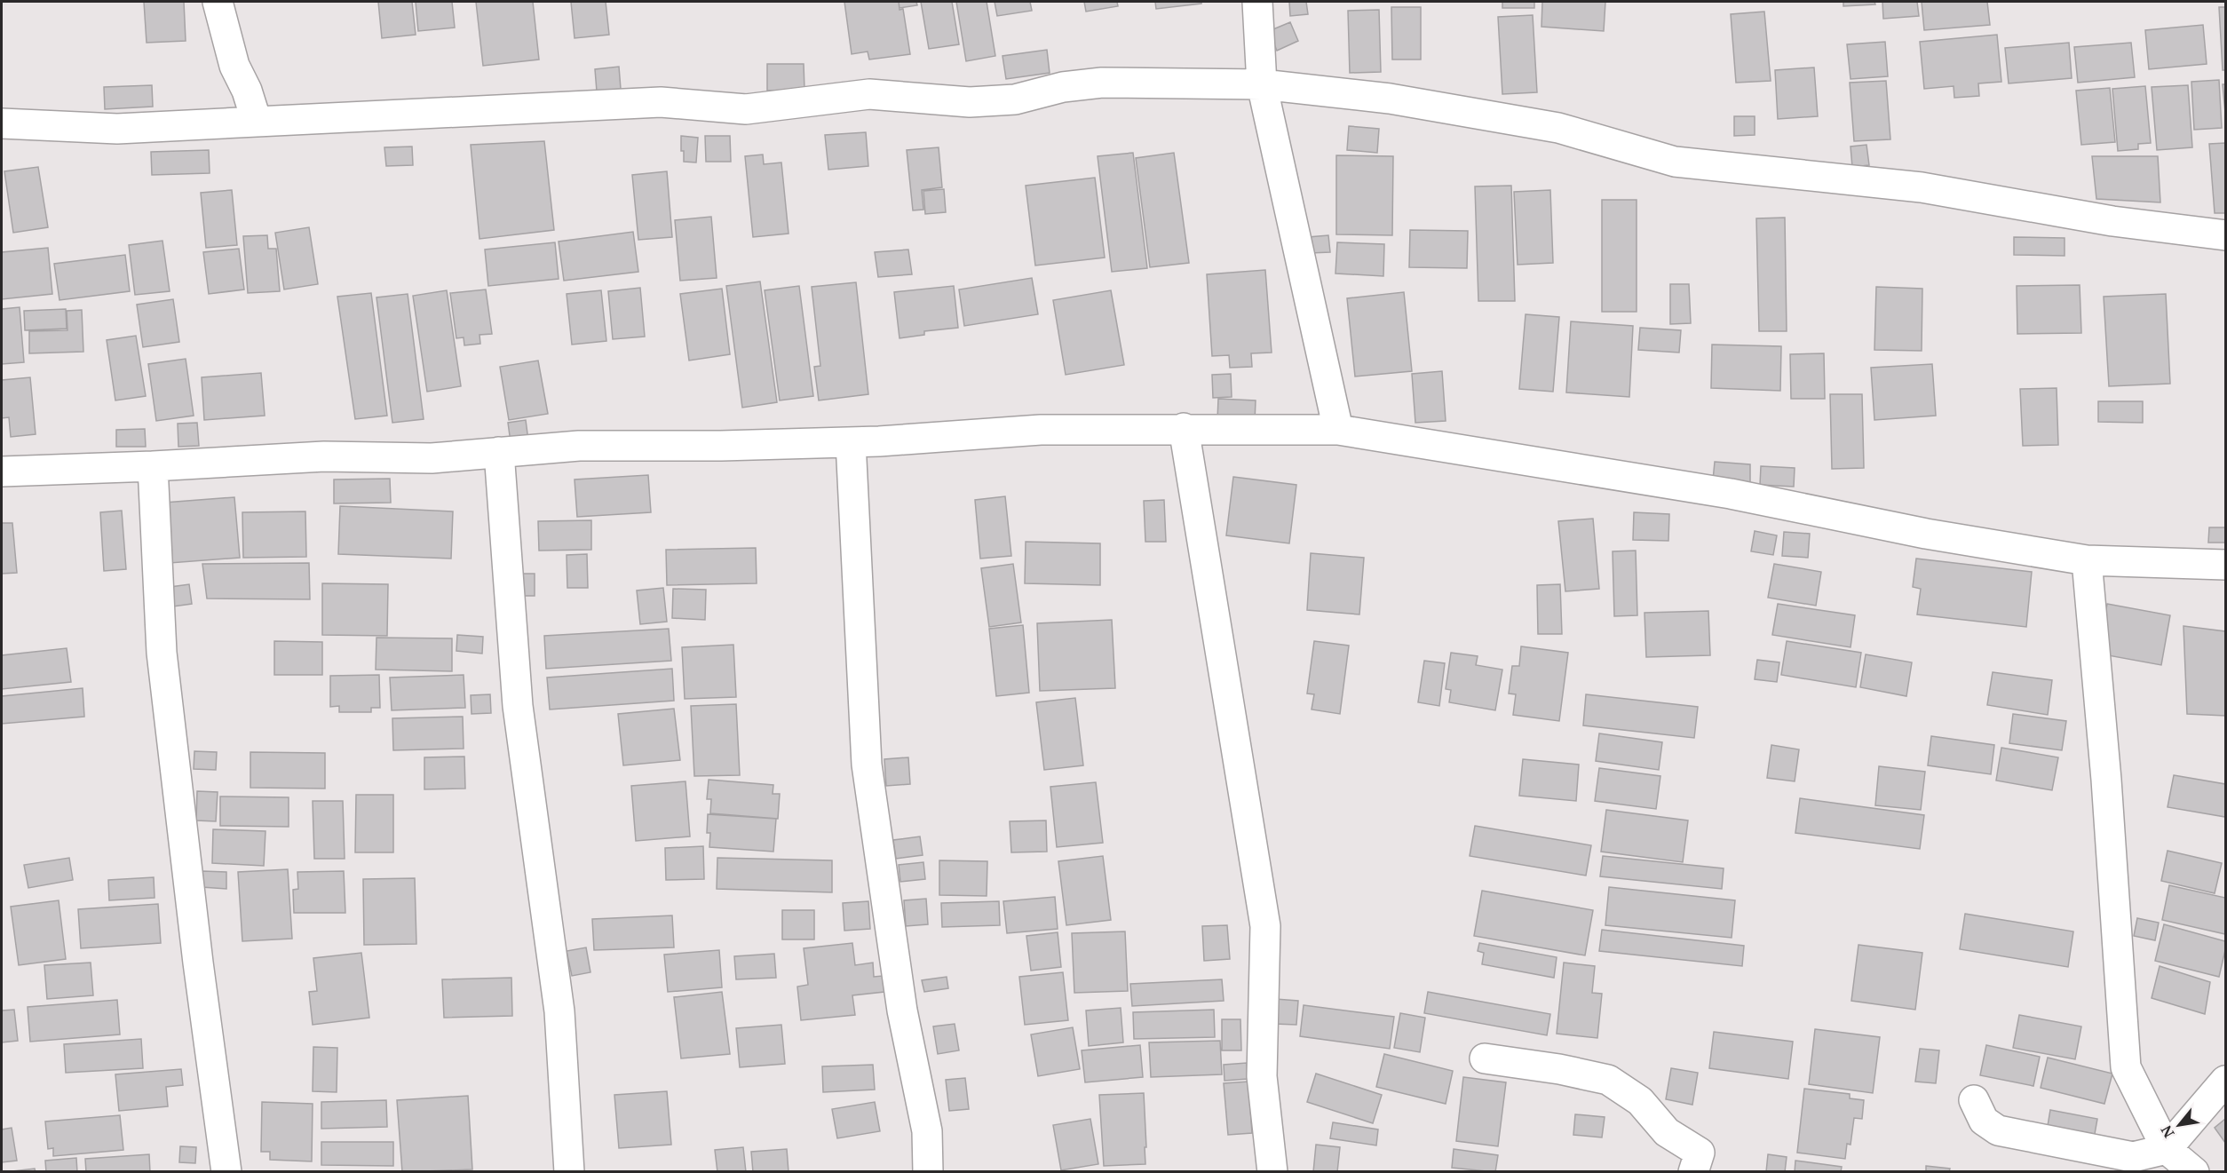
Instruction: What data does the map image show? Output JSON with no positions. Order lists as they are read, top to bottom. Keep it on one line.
{"north":"bottom left"}
